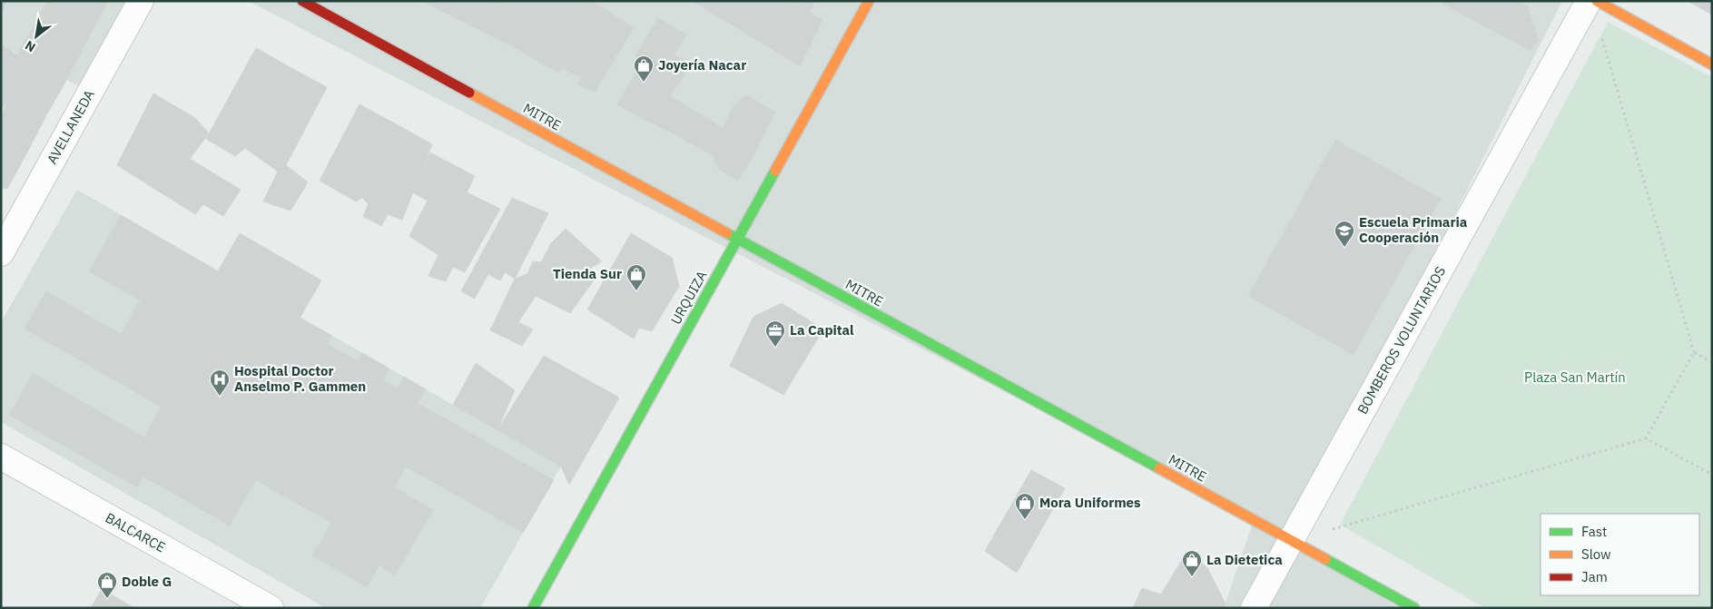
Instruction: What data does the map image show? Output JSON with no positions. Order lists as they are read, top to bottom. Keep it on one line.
{"streets":{"street":["MITRE","AVELLANEDA","URQUIZA","BOMBEROS VOLUNTARIOS","BALCARCE"]},"crossings":[["MITRE","URQUIZA"],["MITRE","BOMBEROS VOLUNTARIOS"]],"parks":["Plaza San Martín"],"places":{"shop":["Joyería Nacar","Tienda Sur","Mora Uniformes","La Dietetica","Doble G"],"school or university":["Escuela Primaria Cooperación"],"office":["La Capital"],"hospital":["Hospital Doctor Anselmo P. Gammen"]},"legend":["Fast","Slow","Jam"],"north":"bottom left"}
